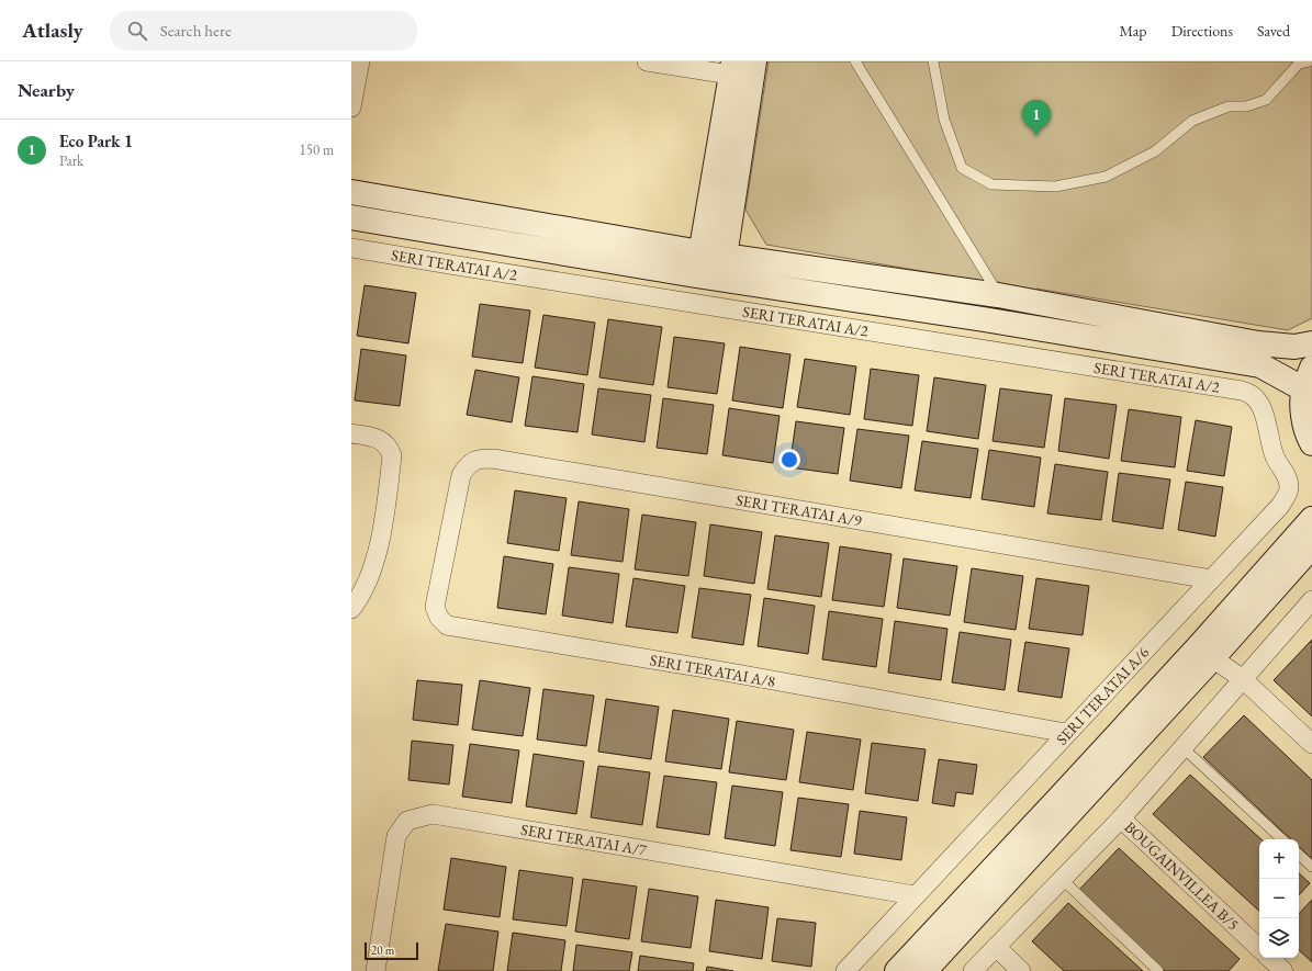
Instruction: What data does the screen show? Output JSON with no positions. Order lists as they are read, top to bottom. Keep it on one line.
{"streets":{"street":["SERI TERATAI A/2","SERI TERATAI A/9","SERI TERATAI A/8","SERI TERATAI A/6","SERI TERATAI A/7","BOUGAINVILLEA B/5"]},"crossings":[["SERI TERATAI A/2","SERI TERATAI A/6"],["SERI TERATAI A/9","SERI TERATAI A/8"],["SERI TERATAI A/9","SERI TERATAI A/6"],["SERI TERATAI A/8","SERI TERATAI A/6"],["SERI TERATAI A/6","SERI TERATAI A/7"]],"scale_bar":"20 m","page":{"header":"Atlasly","search":"Search here","nav":["Map","Directions","Saved"],"heading":"Nearby","pins":"1","list":[{"mark":"1","name":"Eco Park 1","note":"Park","value":"150 m"}],"map_buttons":["+","−"],"scale":"20 m"}}
